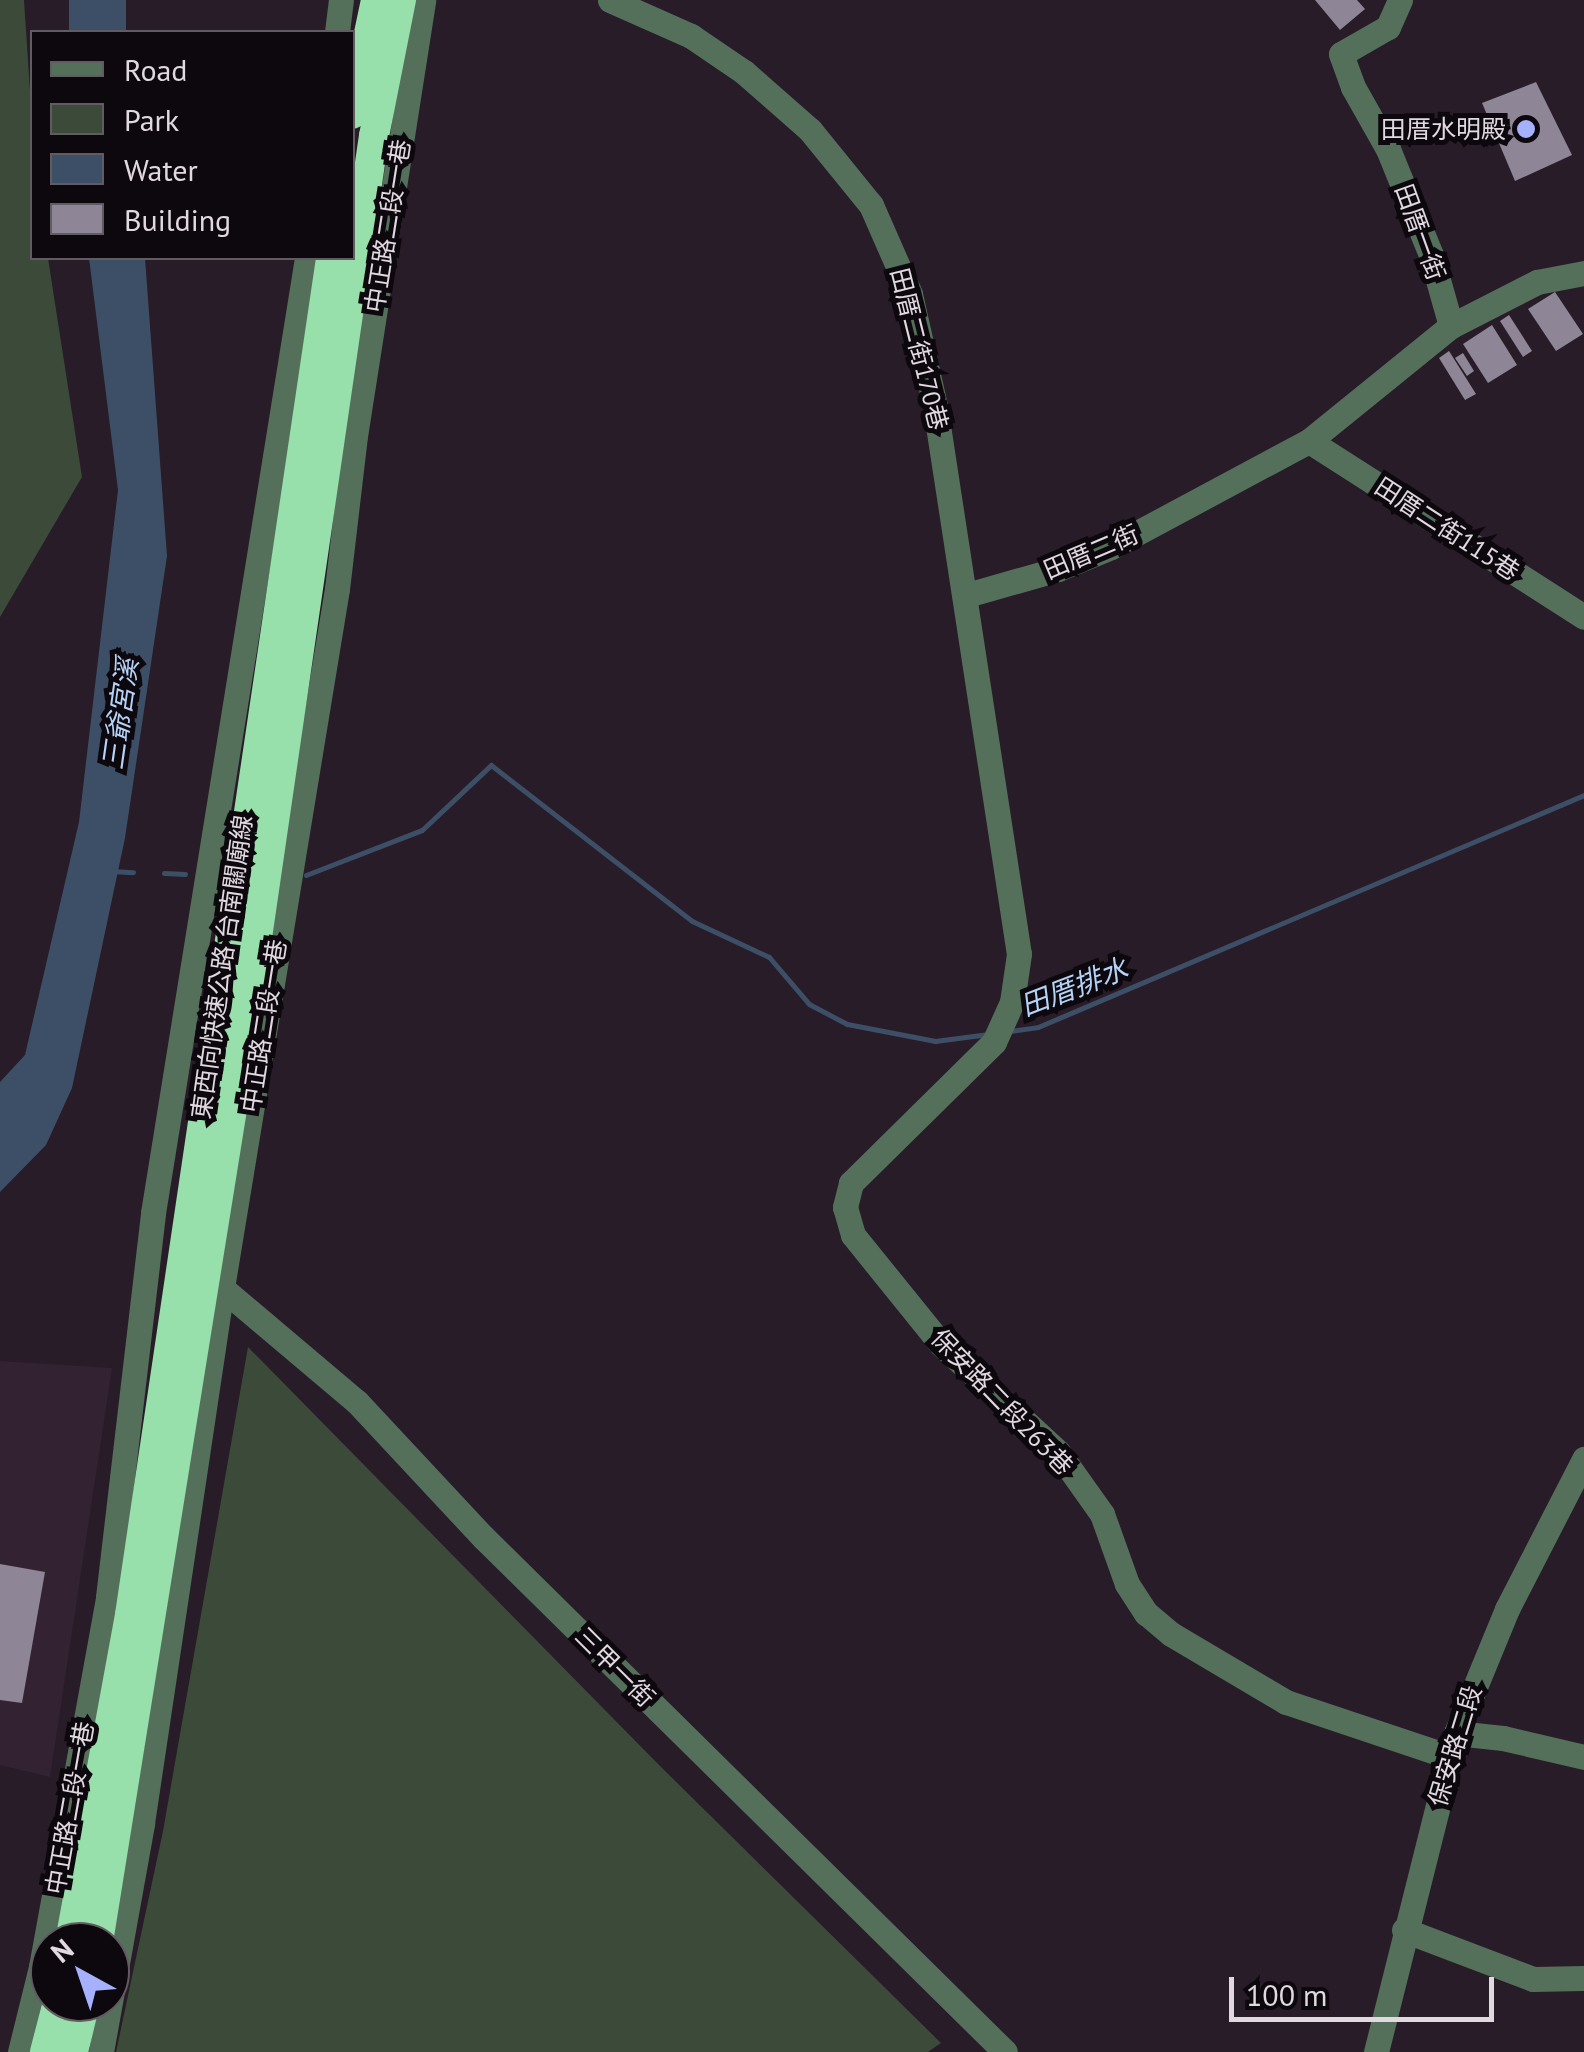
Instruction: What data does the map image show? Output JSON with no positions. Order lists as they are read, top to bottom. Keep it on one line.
{"streets":{"highway":["東西向快速公路 台南關廟線"],"street":["中正路二段一巷","田厝一街","田厝二街170巷","田厝二街115巷","田厝二街","保安路二段263巷","三甲一街","保安路二段"]},"crossings":[["中正路二段一巷","三甲一街"],["田厝一街","田厝二街"],["田厝二街170巷","田厝二街"],["田厝二街170巷","保安路二段263巷"],["田厝二街115巷","田厝二街"],["田厝二街","保安路二段263巷"],["保安路二段263巷","保安路二段"]],"water":["三爺宮溪","田厝排水"],"places":["田厝水明殿"],"legend":["Road","Park","Water","Building"],"scale_bar":"100 m","north":"top left"}
